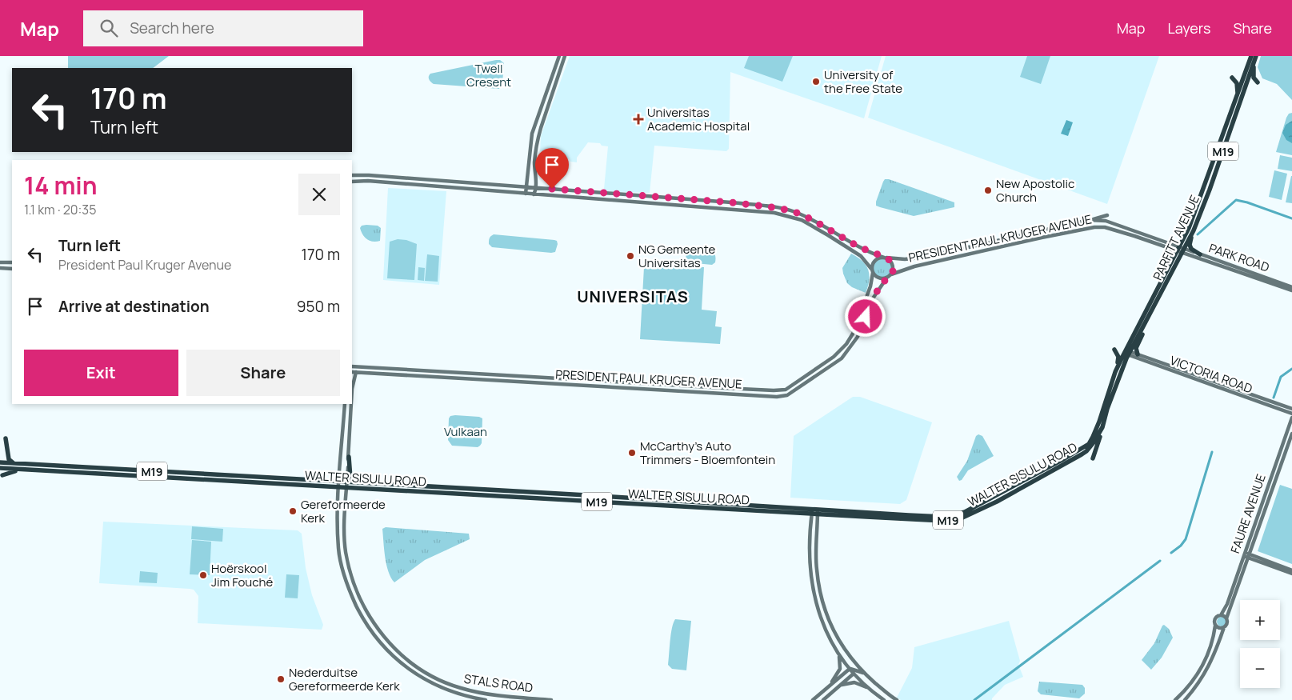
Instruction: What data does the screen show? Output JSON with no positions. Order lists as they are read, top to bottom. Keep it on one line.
{"streets":{"highway":["M19","PARFITT AVENUE","WALTER SISULU ROAD"],"street":["PRESIDENT PAUL KRUGER AVENUE","PARK ROAD","VICTORIA ROAD","FAURE AVENUE","STALS ROAD"]},"crossings":[["PARFITT AVENUE","PRESIDENT PAUL KRUGER AVENUE"],["PARFITT AVENUE","PARK ROAD"],["PARFITT AVENUE","VICTORIA ROAD"],["PARFITT AVENUE","WALTER SISULU ROAD"],["PRESIDENT PAUL KRUGER AVENUE","PARK ROAD"],["PRESIDENT PAUL KRUGER AVENUE","STALS ROAD"],["VICTORIA ROAD","WALTER SISULU ROAD"],["WALTER SISULU ROAD","STALS ROAD"]],"districts":["UNIVERSITAS"],"parks":["Twell Cresent","Vulkaan"],"places":{"other":["University of the Free State","New Apostolic Church","NG Gemeente Universitas","McCarthy's Auto Trimmers - Bloemfontein","Gereformeerde Kerk","Hoërskool Jim Fouché","Nederduitse Gereformeerde Kerk"],"health":["Universitas Academic Hospital"]},"page":{"header":"Map","search":"Search here","nav":["Map","Layers","Share"],"turn":["170 m","Turn left"],"heading":["14 min","1.1 km · 20:35"],"list":[{"name":"Turn left","note":"President Paul Kruger Avenue","value":"170 m"},{"name":"Arrive at destination","value":"950 m"}],"buttons":["Exit","Share"],"map_buttons":["+","−"]}}
